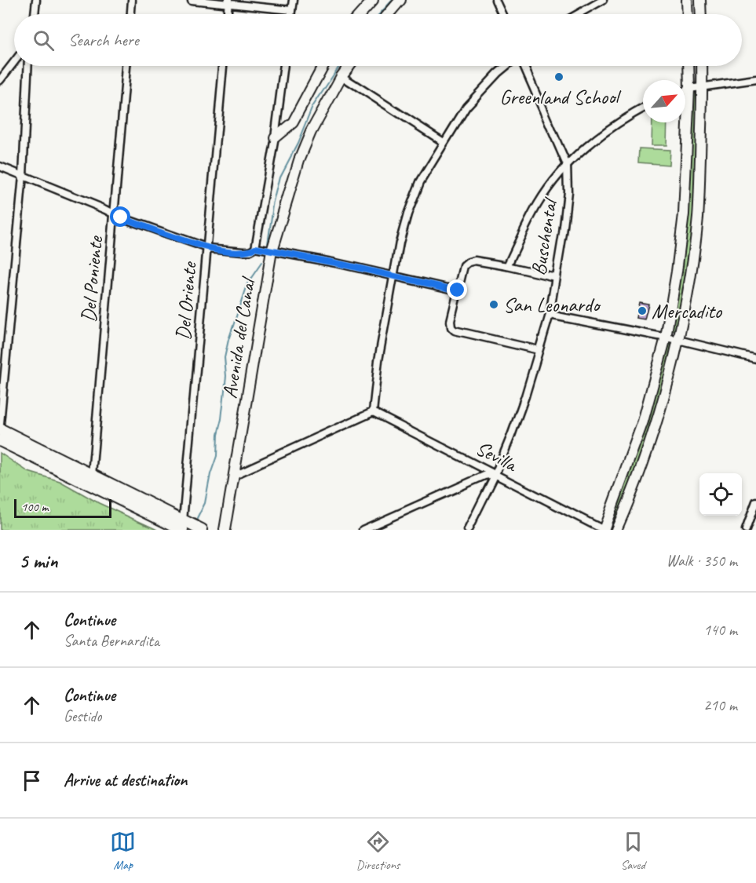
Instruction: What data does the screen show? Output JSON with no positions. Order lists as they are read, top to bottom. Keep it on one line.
{"streets":{"street":["Buschental","Del Poniente","Del Oriente","Avenida del Canal","Sevilla"]},"crossings":[["Buschental","Sevilla"]],"places":["Greenland School","San Leonardo","Mercadito"],"scale_bar":"100 m","north":"top right","page":{"search":"Search here","scale":"100 m","heading":["5 min","Walk · 350 m"],"list":[["Continue","Santa Bernardita","140 m"],["Continue","Gestido","210 m"],"Arrive at destination"],"nav":["Map","Directions","Saved"]}}
